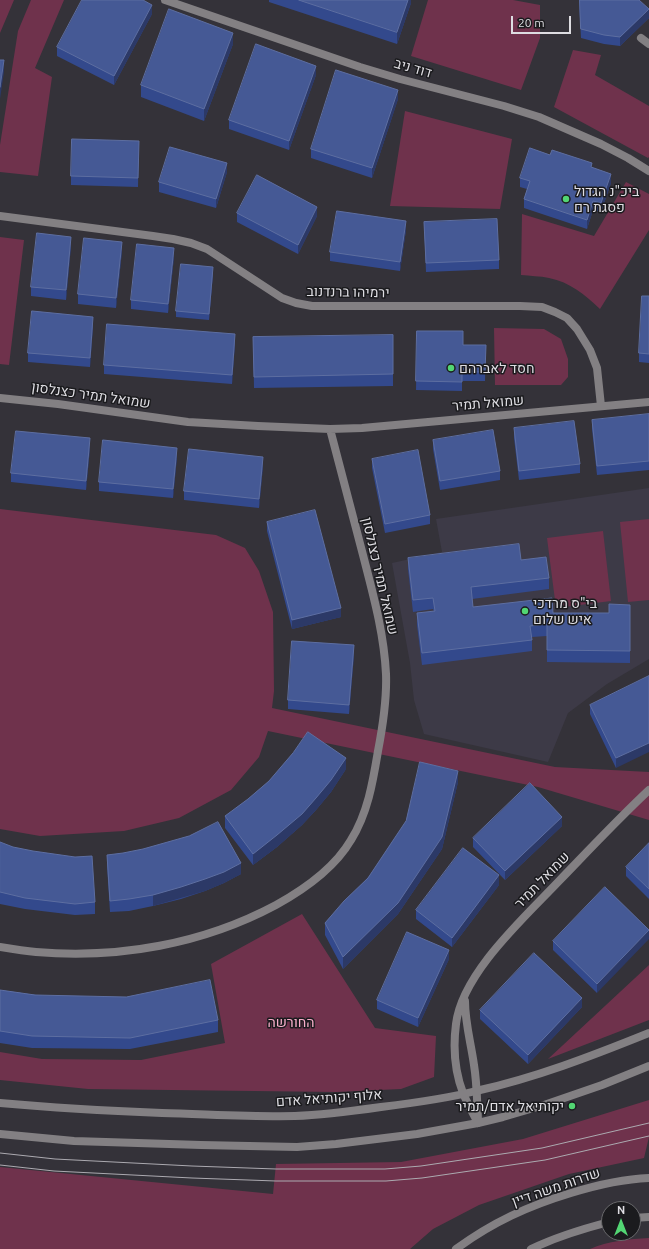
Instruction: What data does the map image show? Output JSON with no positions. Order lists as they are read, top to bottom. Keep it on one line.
{"streets":{"street":["דוד ניב","ירמיהו ברנדנוב","שמואל תמיר כצנלסון","שמואל תמיר","אלוף יקותיאל אדם","שדרות משה דיין"]},"crossings":[["ירמיהו ברנדנוב","שמואל תמיר"],["שמואל תמיר כצנלסון","שמואל תמיר"],["שמואל תמיר","אלוף יקותיאל אדם"]],"parks":["החורשה"],"places":["ביכ\"נ הגדול פסגת רם","חסד לאברהם","בי\"ס מרדכי איש שלום","יקותיאל אדם/תמיר"],"scale_bar":"20 m","north":"top"}
